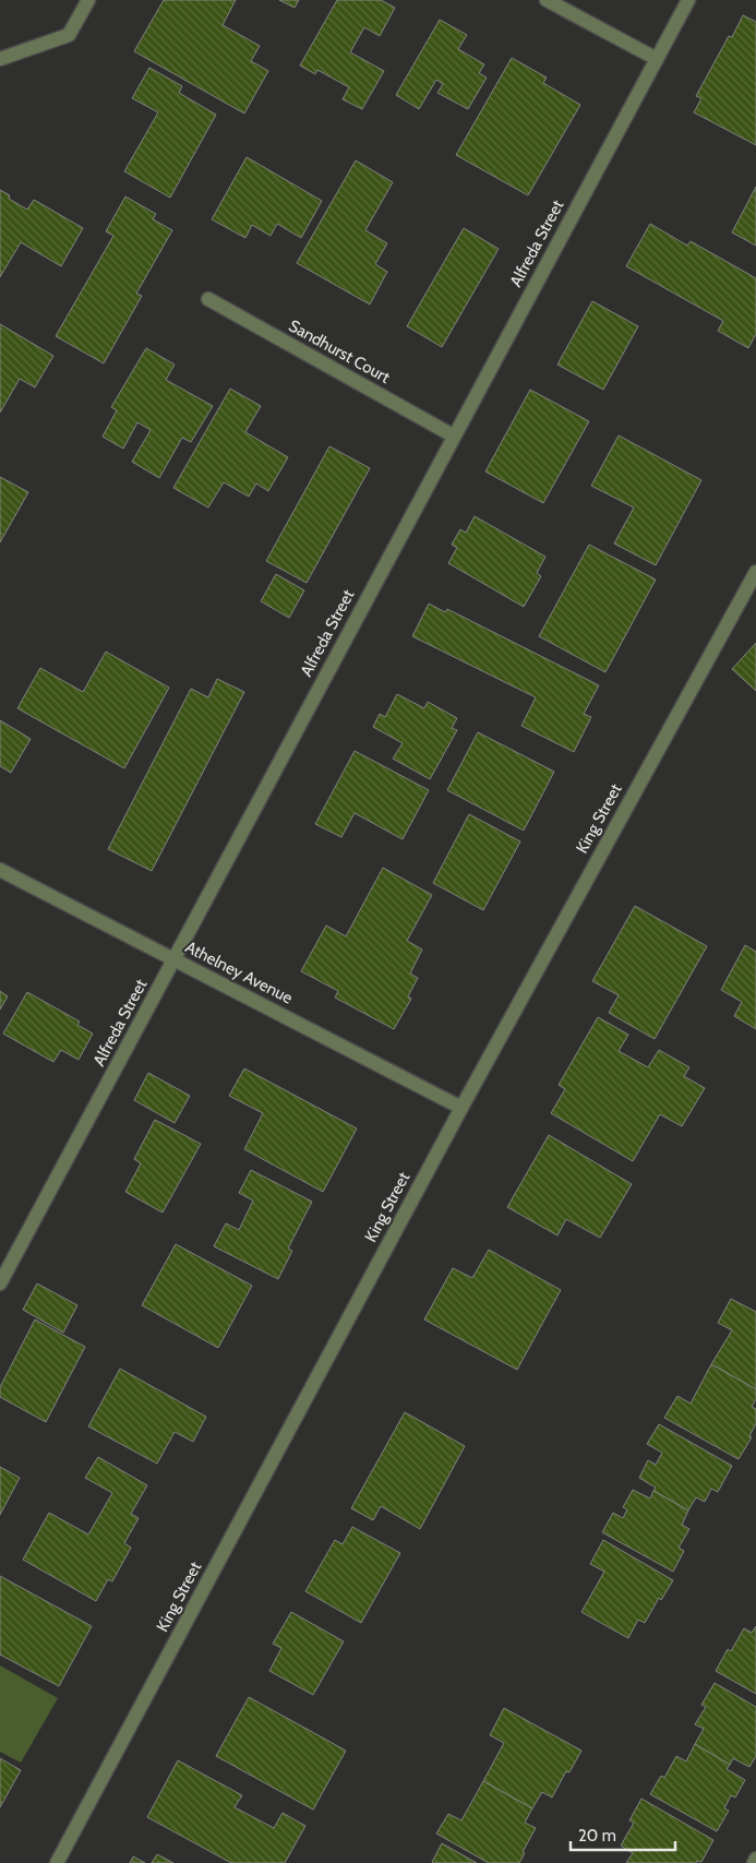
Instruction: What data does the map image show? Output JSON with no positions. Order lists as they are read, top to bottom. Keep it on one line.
{"streets":{"street":["Alfreda Street","Sandhurst Court","King Street","Athelney Avenue"]},"crossings":[["Alfreda Street","Sandhurst Court"],["Alfreda Street","Athelney Avenue"],["King Street","Athelney Avenue"]],"scale_bar":"20 m"}
